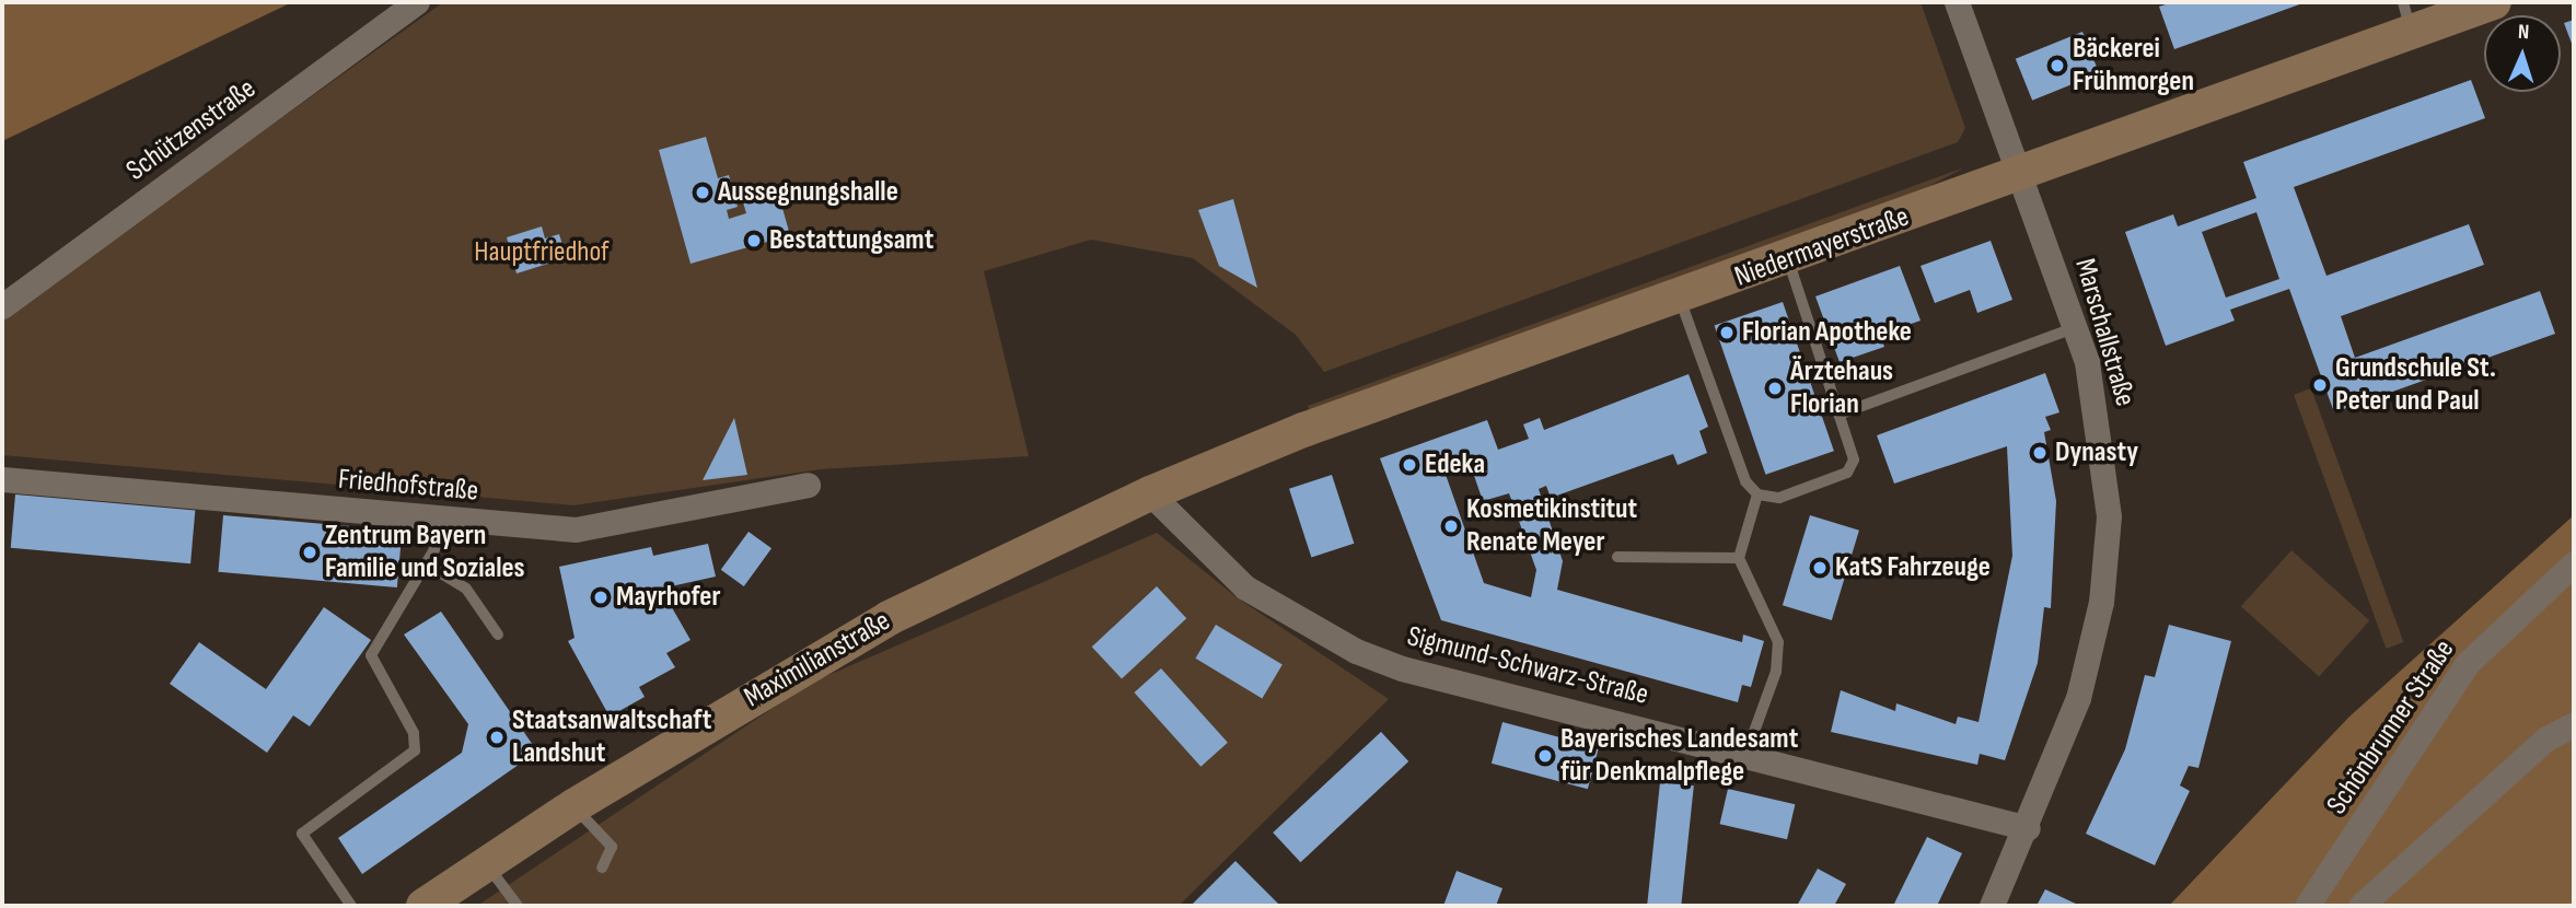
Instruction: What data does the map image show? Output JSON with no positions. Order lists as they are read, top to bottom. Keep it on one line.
{"streets":{"main road":["Niedermayerstraße","Maximilianstraße"],"street":["Schützenstraße","Marschallstraße","Friedhofstraße","Sigmund-Schwarz-Straße","Schönbrunner Straße"]},"crossings":[["Niedermayerstraße","Marschallstraße"],["Niedermayerstraße","Maximilianstraße"],["Niedermayerstraße","Sigmund-Schwarz-Straße"],["Marschallstraße","Sigmund-Schwarz-Straße"],["Maximilianstraße","Sigmund-Schwarz-Straße"]],"parks":["Hauptfriedhof"],"places":["Bäckerei Frühmorgen","Aussegnungshalle","Bestattungsamt","Florian Apotheke","Grundschule St. Peter und Paul","Ärztehaus Florian","Dynasty","Edeka","Kosmetikinstitut Renate Meyer","Zentrum Bayern Familie und Soziales","KatS Fahrzeuge","Mayrhofer","Staatsanwaltschaft Landshut","Bayerisches Landesamt für Denkmalpflege"],"north":"top"}
